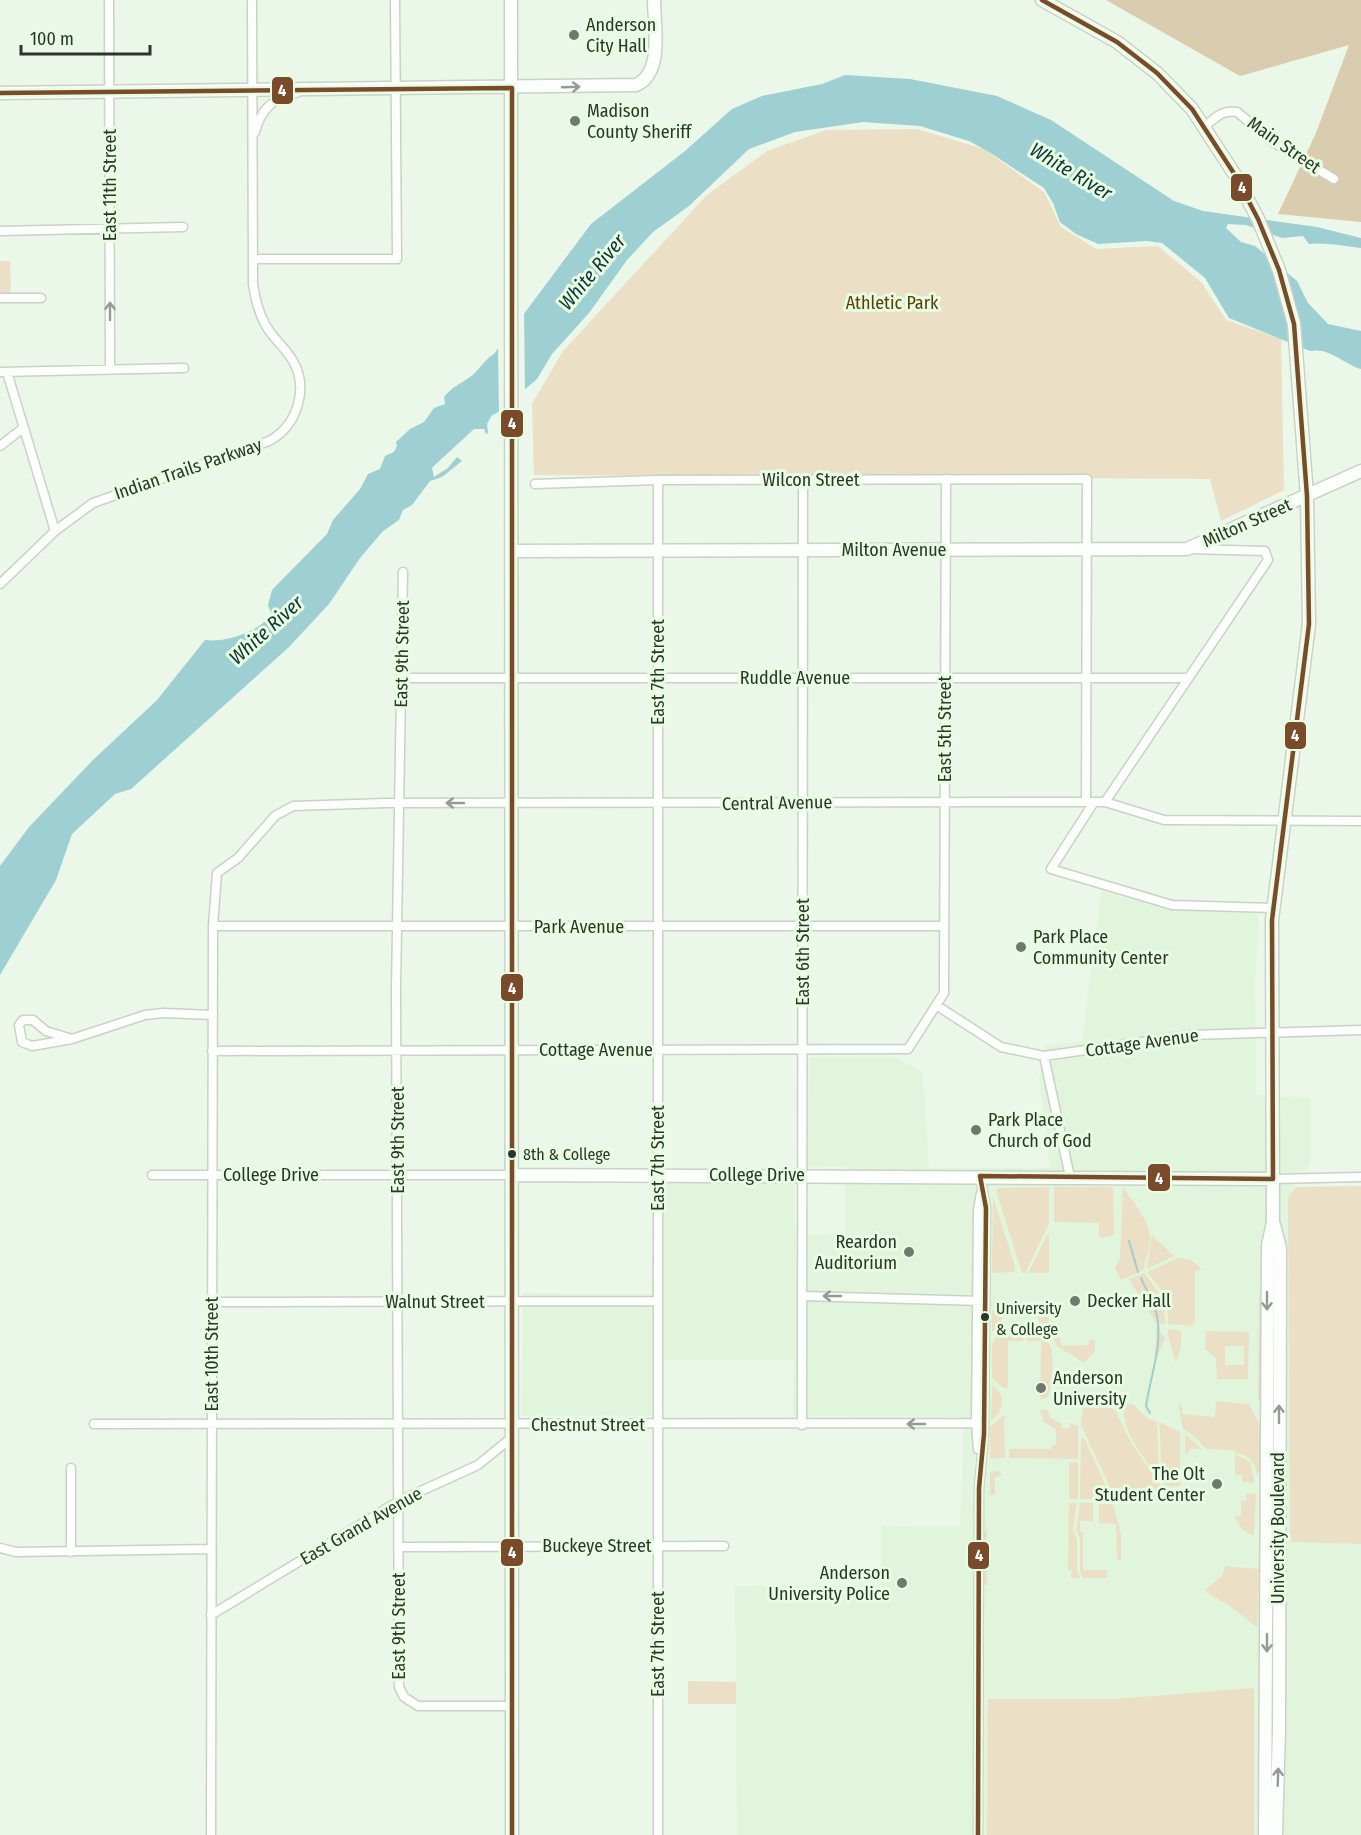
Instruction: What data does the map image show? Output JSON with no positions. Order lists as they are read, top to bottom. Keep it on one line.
{"streets":{"main road":["Milton Street","Milton Avenue","College Drive","University Boulevard"],"street":["Main Street","East 11th Street","Indian Trails Parkway","Wilcon Street","East 9th Street","East 7th Street","Ruddle Avenue","East 5th Street","Central Avenue","Park Avenue","East 6th Street","Cottage Avenue","Walnut Street","East 10th Street","Chestnut Street","East Grand Avenue","Buckeye Street"]},"crossings":[["Main Street","University Boulevard"],["Wilcon Street","Milton Avenue"],["Wilcon Street","East 7th Street"],["Wilcon Street","East 5th Street"],["Wilcon Street","East 6th Street"],["Milton Street","Milton Avenue"],["Milton Street","University Boulevard"],["Milton Avenue","East 7th Street"],["Milton Avenue","Ruddle Avenue"],["Milton Avenue","East 5th Street"],["Milton Avenue","East 6th Street"],["East 9th Street","Ruddle Avenue"],["East 9th Street","Central Avenue"],["East 9th Street","Park Avenue"],["East 9th Street","Cottage Avenue"],["East 9th Street","College Drive"],["East 9th Street","Walnut Street"],["East 9th Street","Chestnut Street"],["East 9th Street","East Grand Avenue"],["East 9th Street","Buckeye Street"],["East 7th Street","Ruddle Avenue"],["East 7th Street","Central Avenue"],["East 7th Street","Park Avenue"],["East 7th Street","Cottage Avenue"],["East 7th Street","College Drive"],["East 7th Street","Walnut Street"],["East 7th Street","Chestnut Street"],["East 7th Street","Buckeye Street"],["Ruddle Avenue","East 5th Street"],["Ruddle Avenue","East 6th Street"],["East 5th Street","Central Avenue"],["East 5th Street","Park Avenue"],["East 5th Street","Cottage Avenue"],["Central Avenue","East 6th Street"],["Central Avenue","East 10th Street"],["Central Avenue","University Boulevard"],["Park Avenue","East 6th Street"],["Park Avenue","East 10th Street"],["East 6th Street","Cottage Avenue"],["East 6th Street","College Drive"],["East 6th Street","Chestnut Street"],["Cottage Avenue","East 10th Street"],["Cottage Avenue","University Boulevard"],["College Drive","East 10th Street"],["College Drive","University Boulevard"],["Walnut Street","East 10th Street"],["East 10th Street","Chestnut Street"],["East 10th Street","East Grand Avenue"]],"one_way":["East 11th Street"],"water":["White River"],"parks":["Athletic Park"],"places":["Anderson City Hall","Madison County Sheriff","Park Place Community Center","Park Place Church of God","8th & College","Reardon Auditorium","Decker Hall","University & College","Anderson University","The Olt Student Center","Anderson University Police"],"lines":["transit line 4"],"scale_bar":"100 m"}
